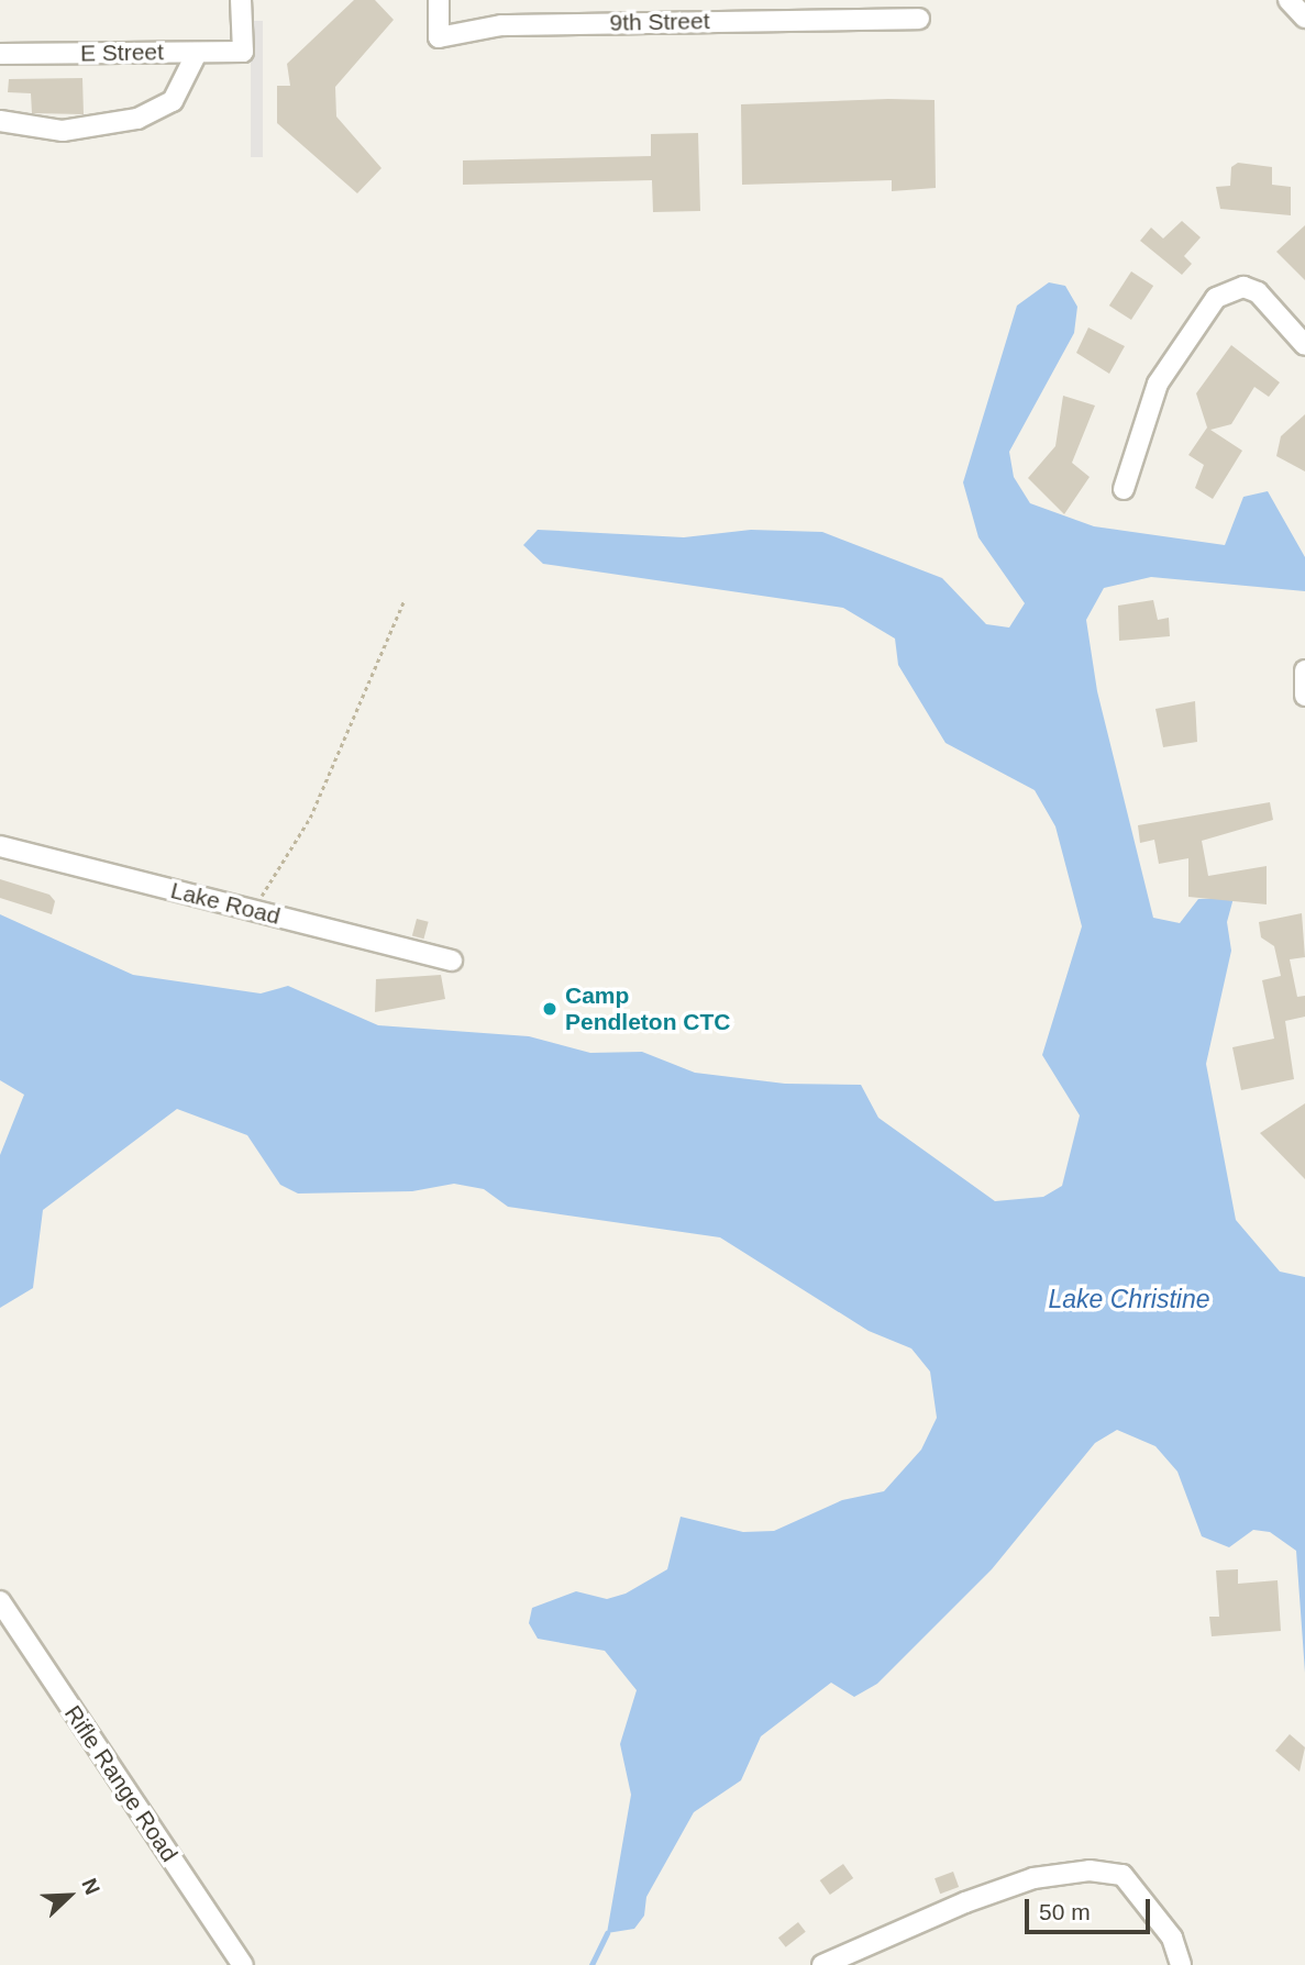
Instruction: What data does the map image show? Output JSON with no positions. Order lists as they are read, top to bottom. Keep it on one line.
{"streets":{"street":["9th Street","E Street","Lake Road","Rifle Range Road"]},"water":["Lake Christine"],"places":["Camp Pendleton CTC"],"scale_bar":"50 m","north":"top right"}
